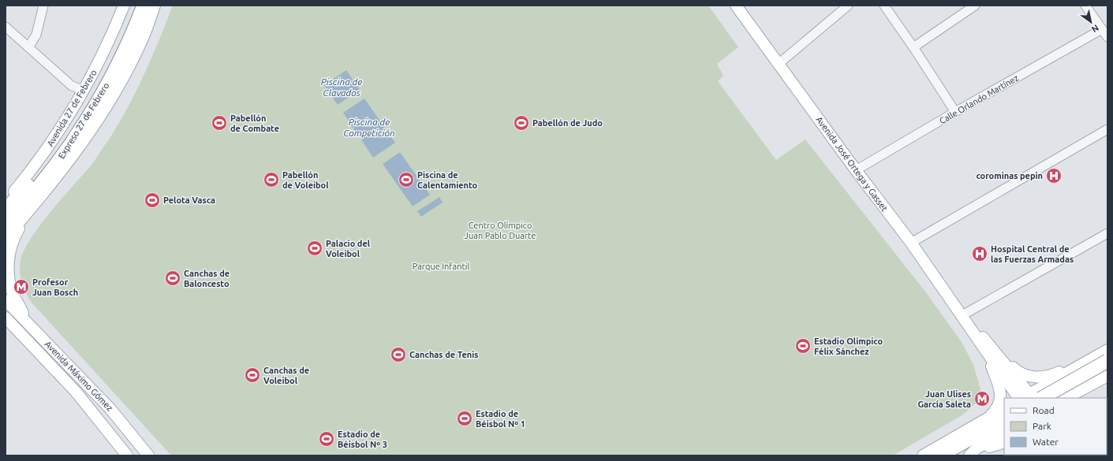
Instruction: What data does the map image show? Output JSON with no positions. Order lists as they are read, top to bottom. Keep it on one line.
{"streets":{"highway":["Expreso 27 de Febrero"],"main road":["Avenida 27 de Febrero","Avenida José Ortega y Gasset","Avenida Máximo Gómez"],"street":["Calle Orlando Martínez"]},"crossings":[["Calle Orlando Martínez","Avenida José Ortega y Gasset"]],"water":["Piscina de Clavados","Piscina de Competición"],"parks":["Centro Olímpico Juan Pablo Duarte","Parque Infantil"],"places":{"sports":["Pabellón de Combate","Pabellón de Judo","Pabellón de Voleibol","Piscina de Calentamiento","Pelota Vasca","Palacio del Voleibol","Canchas de Baloncesto","Estadio Olímpico Félix Sánchez","Canchas de Tenis","Canchas de Voleibol","Estadio de Béisbol Nº 1","Estadio de Béisbol Nº 3"],"hospital":["corominas pepin","Hospital Central de las Fuerzas Armadas"],"metro station":["Profesor Juan Bosch","Juan Ulises García Saleta"]},"legend":["Road","Park","Water"],"north":"bottom right"}
